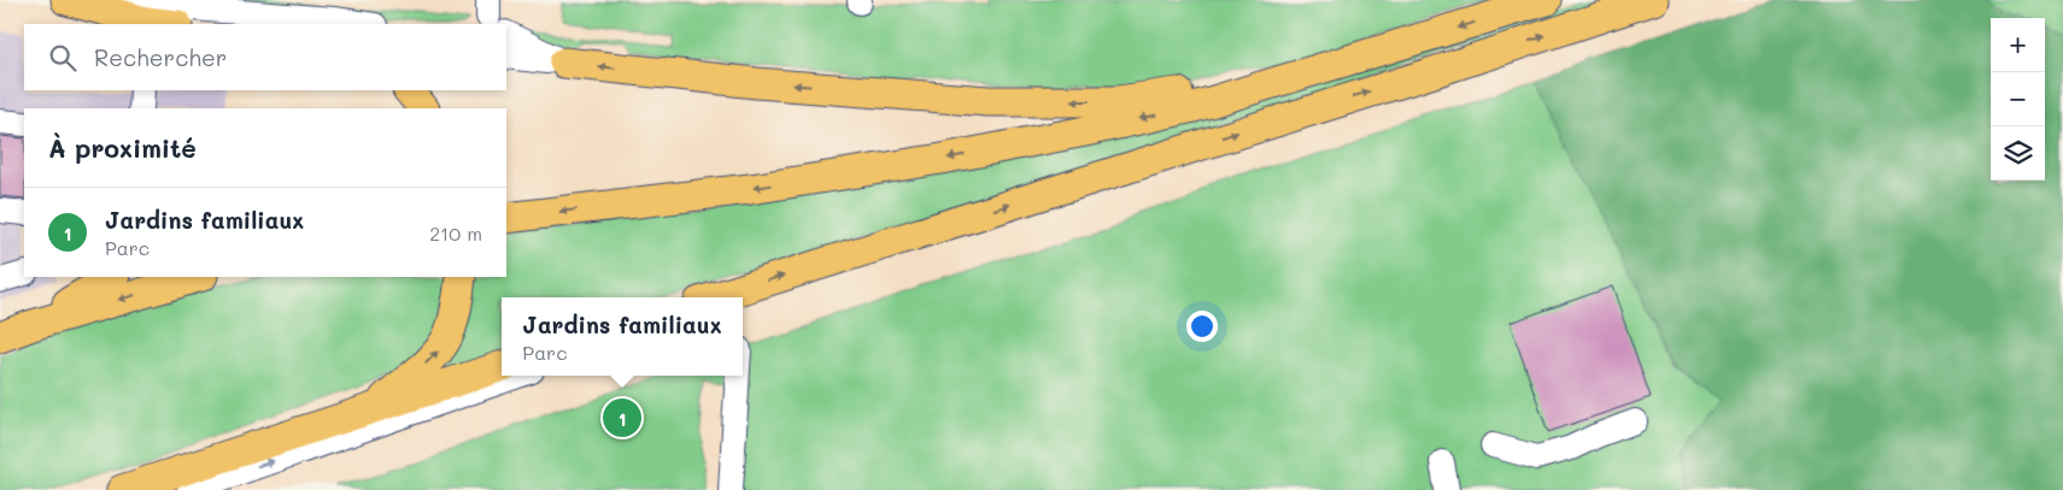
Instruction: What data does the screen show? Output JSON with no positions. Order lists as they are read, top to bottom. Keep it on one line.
{"page":{"map_buttons":["+","−"],"search":"Rechercher","heading":"À proximité","list":[{"mark":"1","name":"Jardins familiaux","note":"Parc","value":"210 m"}],"popup":["Jardins familiaux","Parc"],"pins":"1"}}
